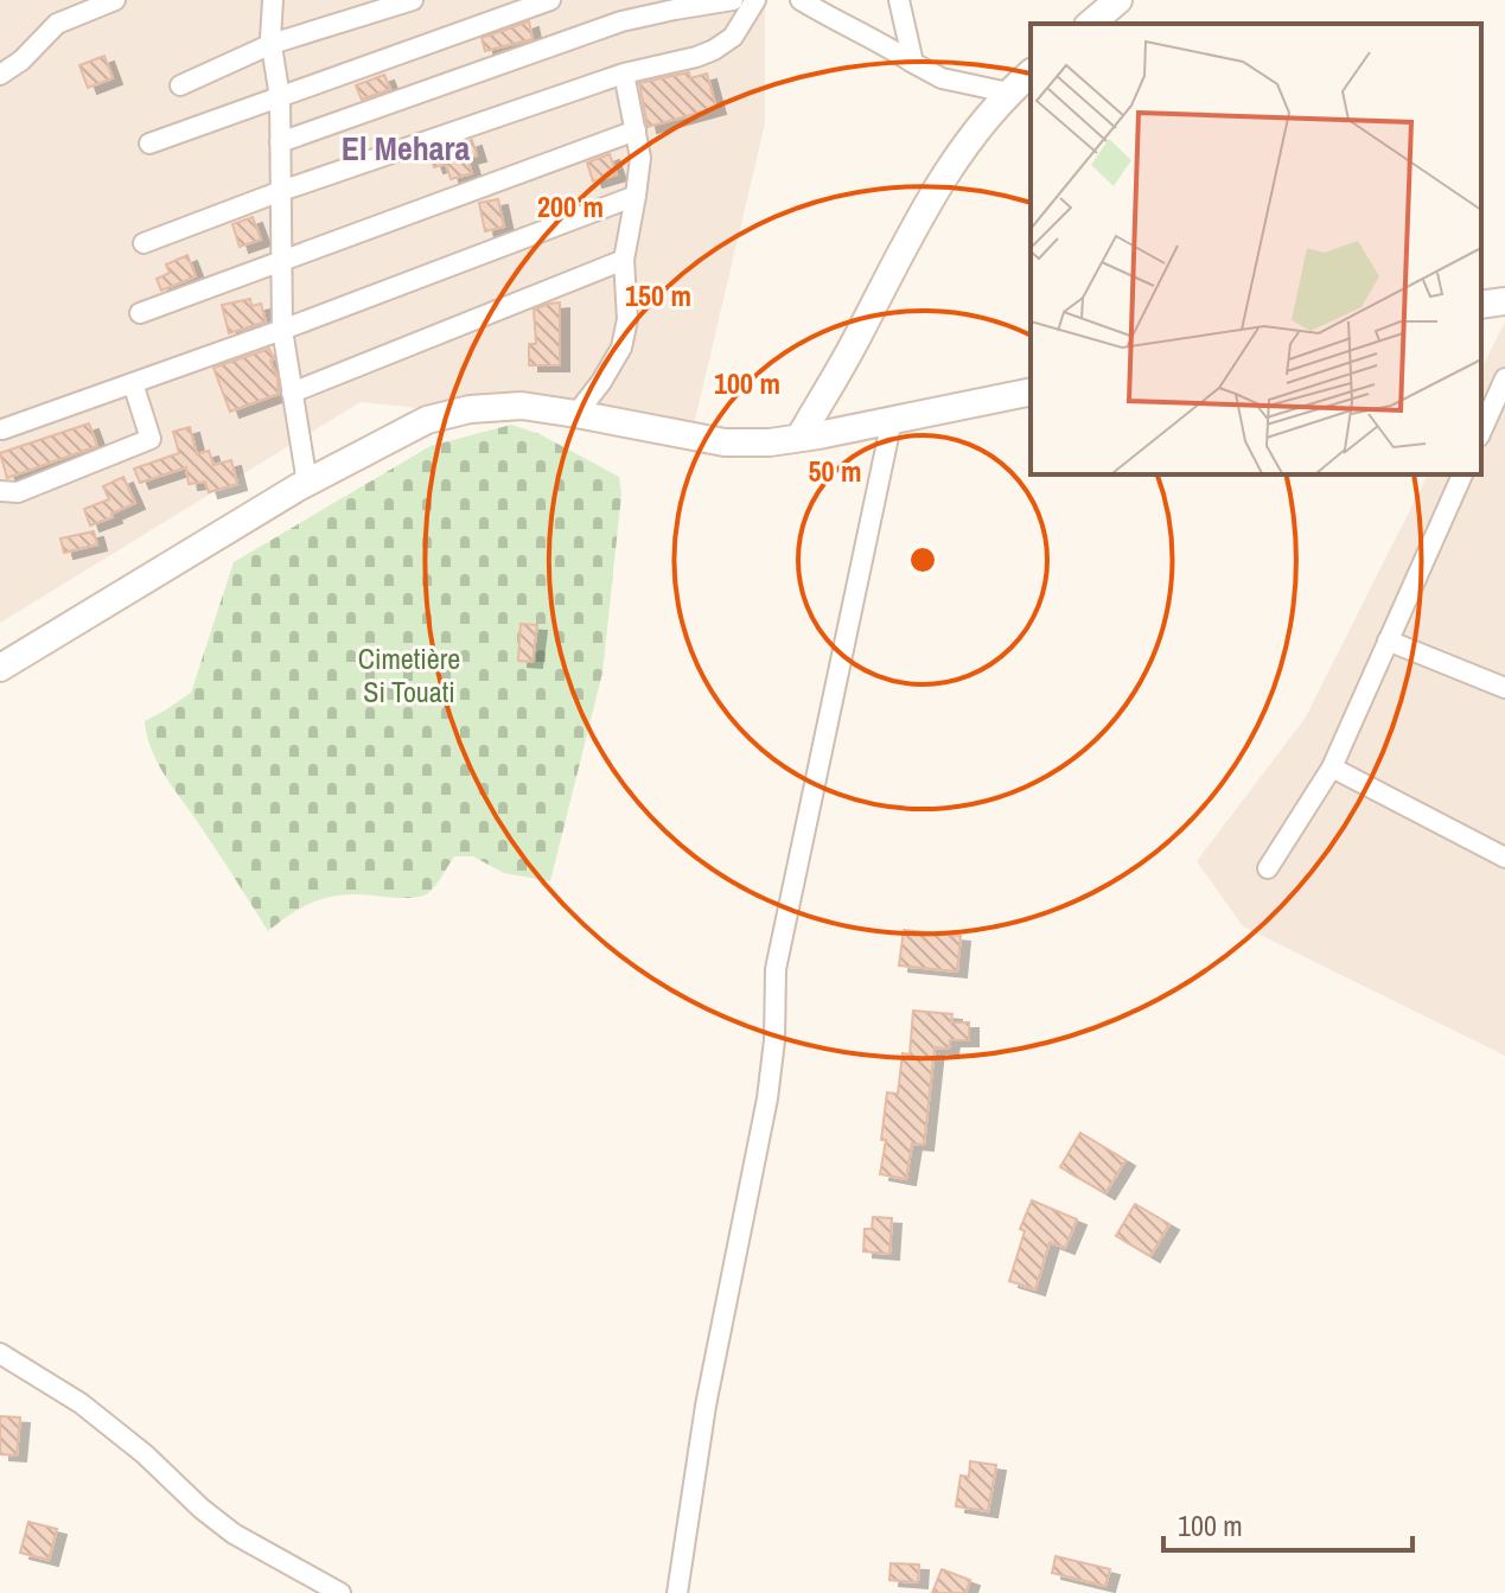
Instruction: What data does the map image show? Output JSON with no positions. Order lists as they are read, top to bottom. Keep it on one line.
{"districts":["El Mehara"],"parks":["Cimetière Si Touati"],"scale_bar":"100 m","rings":["200 m","150 m","100 m","50 m"]}
